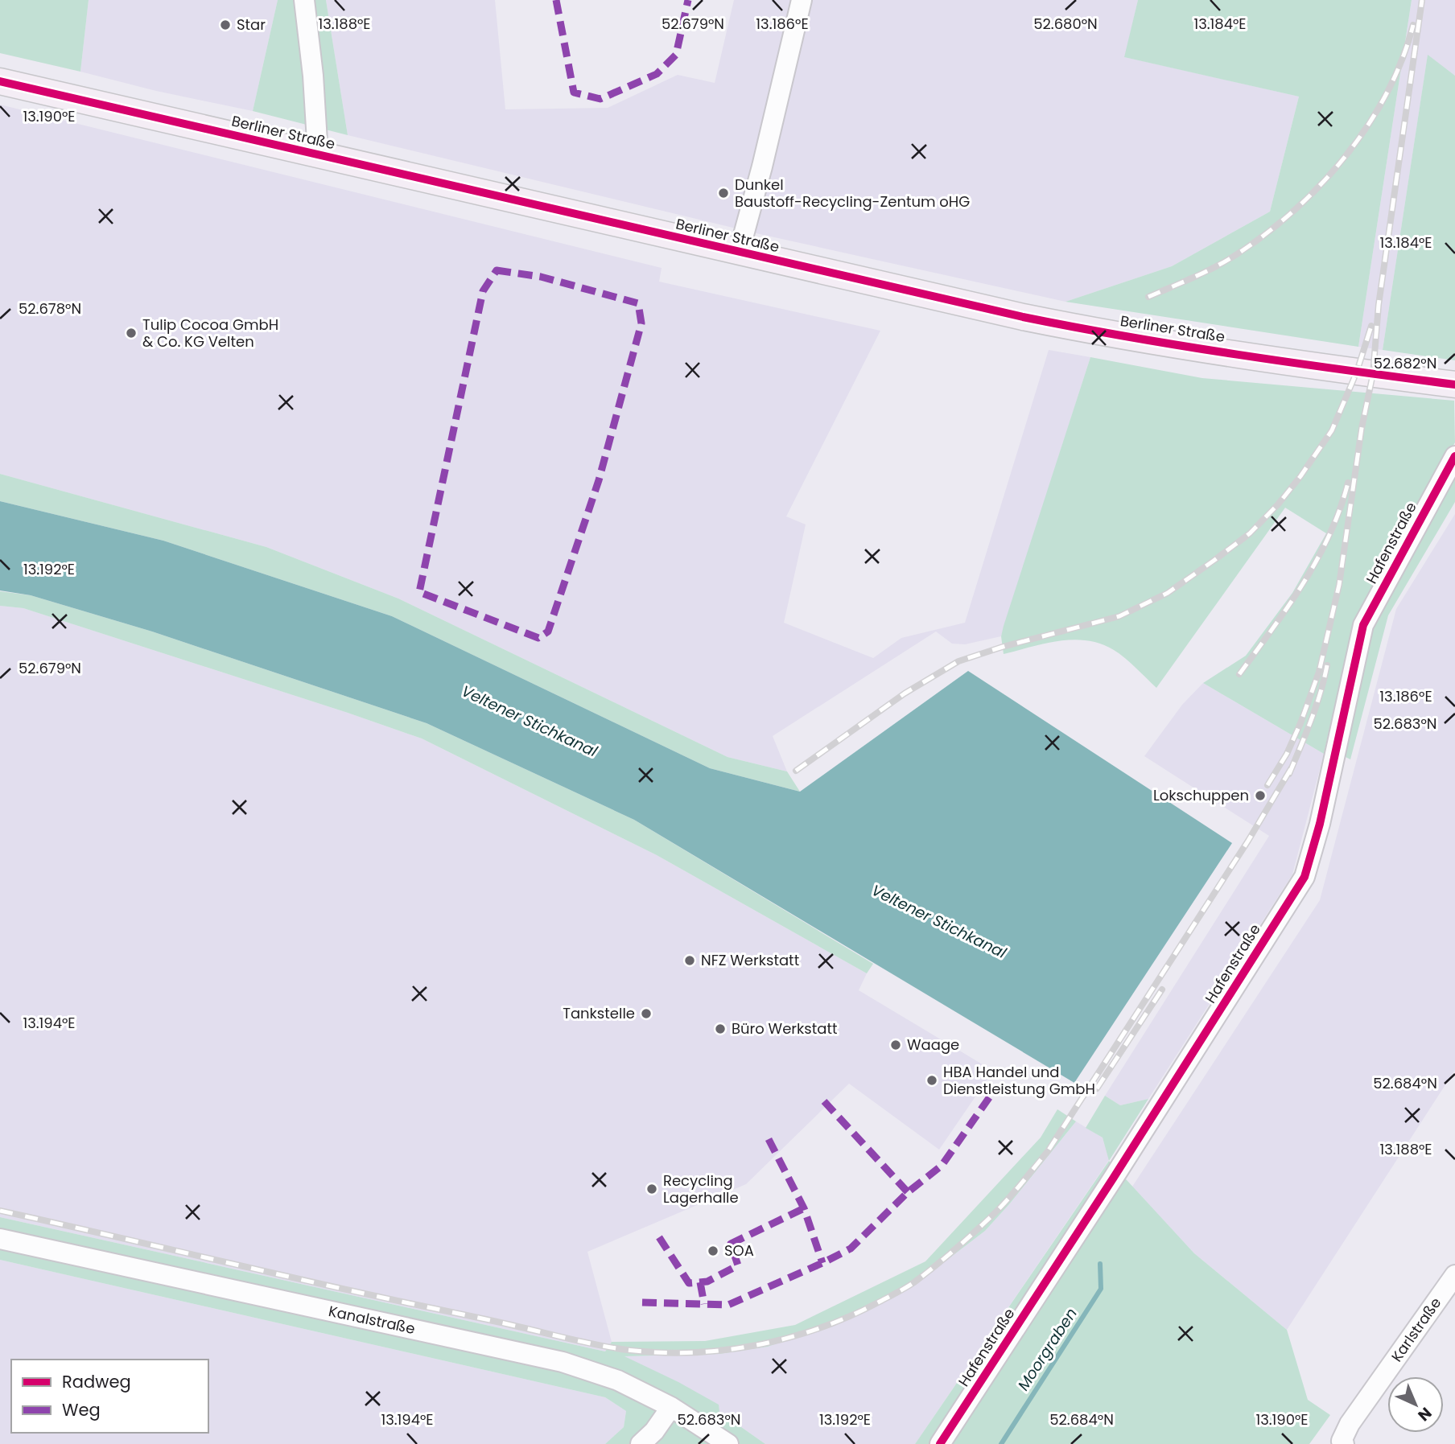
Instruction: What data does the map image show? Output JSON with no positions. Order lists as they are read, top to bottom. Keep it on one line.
{"streets":{"main road":["Berliner Straße"],"street":["Hafenstraße","Kanalstraße","Karlstraße"]},"water":["Veltener Stichkanal","Moorgraben"],"places":["Star","Dunkel Baustoff-Recycling-Zentum oHG","Tulip Cocoa GmbH & Co. KG Velten","Lokschuppen","NFZ Werkstatt","Tankstelle","Büro Werkstatt","Waage","HBA Handel und Dienstleistung GmbH","Recycling Lagerhalle","SOA"],"legend":["Radweg","Weg"],"north":"bottom right","coordinates":["52.679°N","52.680°N","13.188°E","13.186°E","13.184°E","13.190°E","52.678°N","52.682°N","13.192°E","52.683°N","13.194°E","52.684°N"]}
